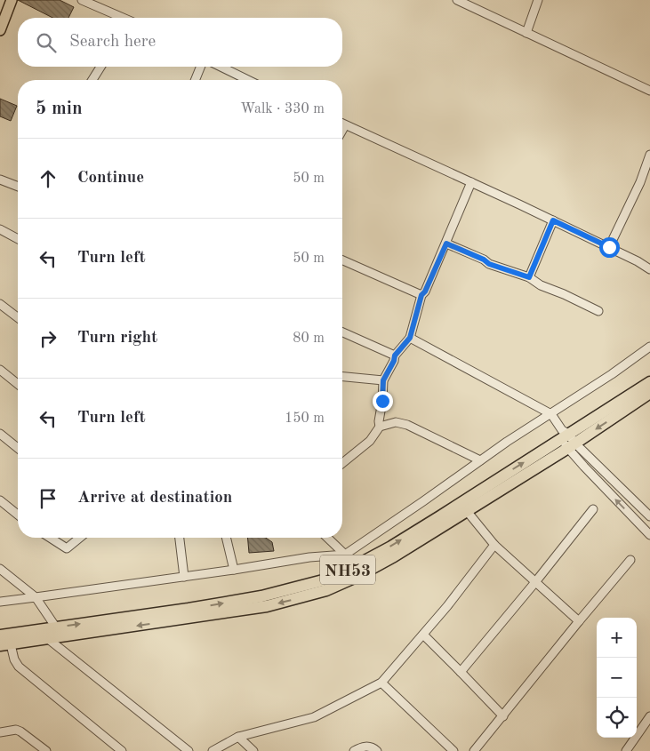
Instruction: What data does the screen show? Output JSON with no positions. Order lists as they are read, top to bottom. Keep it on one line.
{"streets":{"highway":["NH53"]},"page":{"search":"Search here","heading":["5 min","Walk · 330 m"],"list":[["Continue","50 m"],["Turn left","50 m"],["Turn right","80 m"],["Turn left","150 m"],"Arrive at destination"],"map_buttons":["+","−"]}}
